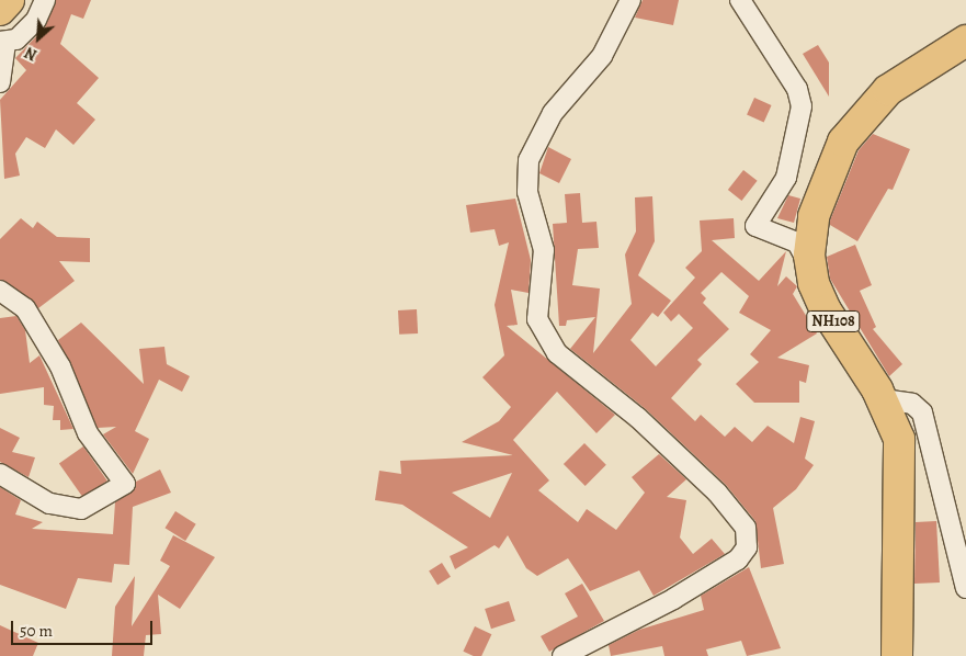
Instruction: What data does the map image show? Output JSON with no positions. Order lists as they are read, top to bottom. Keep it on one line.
{"streets":{"main road":["NH108"]},"scale_bar":"50 m","north":"bottom left"}
